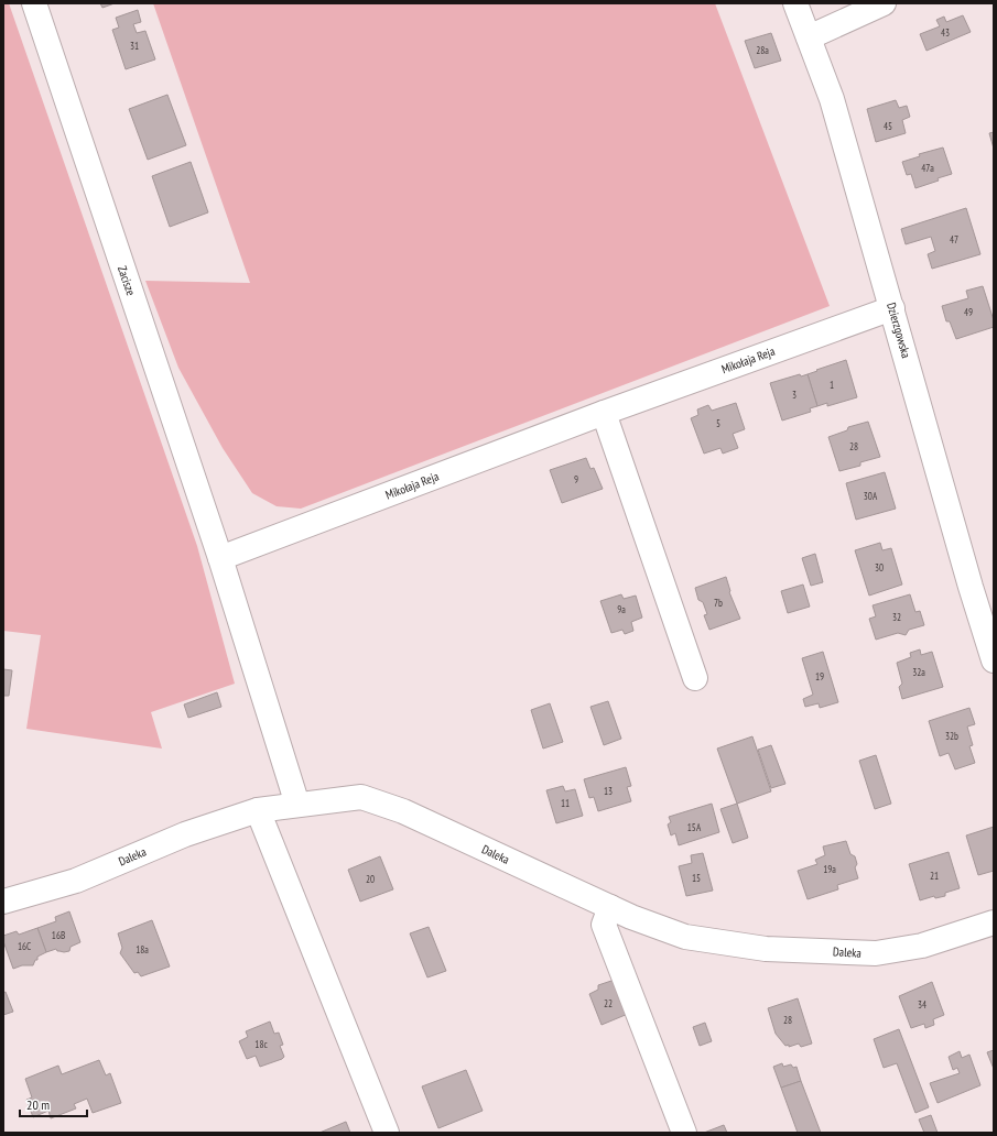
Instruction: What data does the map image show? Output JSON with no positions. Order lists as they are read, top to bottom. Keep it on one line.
{"streets":{"street":["Zacisze","Dzierzgowska","Mikołaja Reja","Daleka"]},"crossings":[["Zacisze","Mikołaja Reja"],["Zacisze","Daleka"],["Dzierzgowska","Mikołaja Reja"]],"house_numbers":["43","31","28a","45","47a","47","49","1","3","5","28","9","30A","30","7b","9a","32","32a","19","32b","13","11","15A","19a","21","15","20","16B","16C","18a","22","34","28","18c"],"scale_bar":"20 m"}
